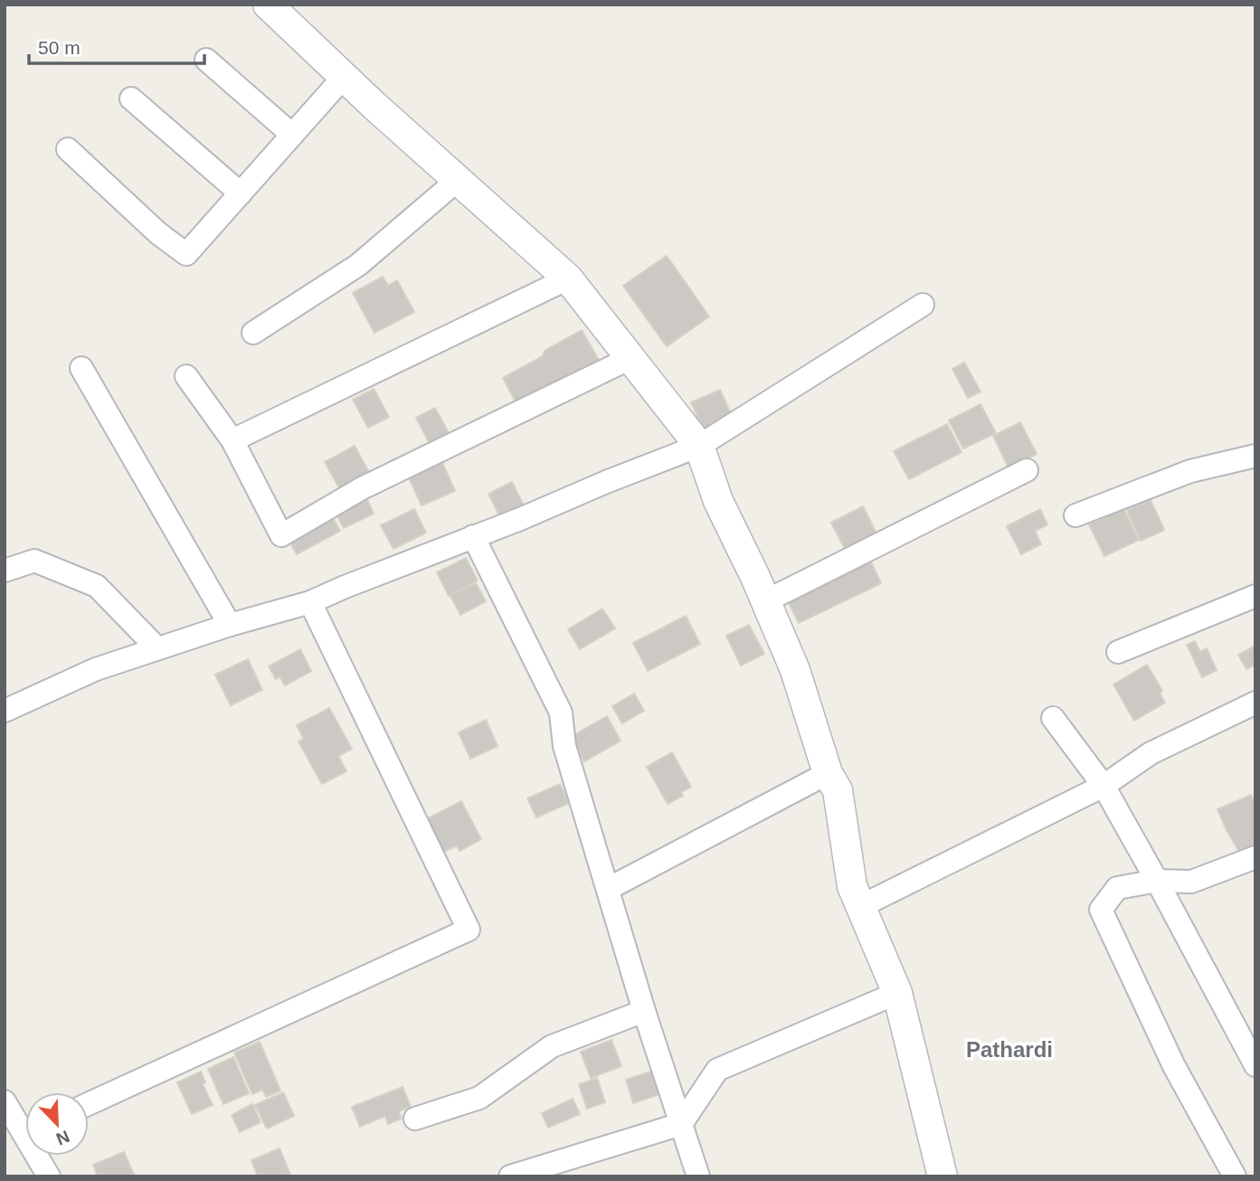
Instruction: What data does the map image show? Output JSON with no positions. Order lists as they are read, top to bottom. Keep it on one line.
{"districts":["Pathardi"],"scale_bar":"50 m","north":"bottom right"}
